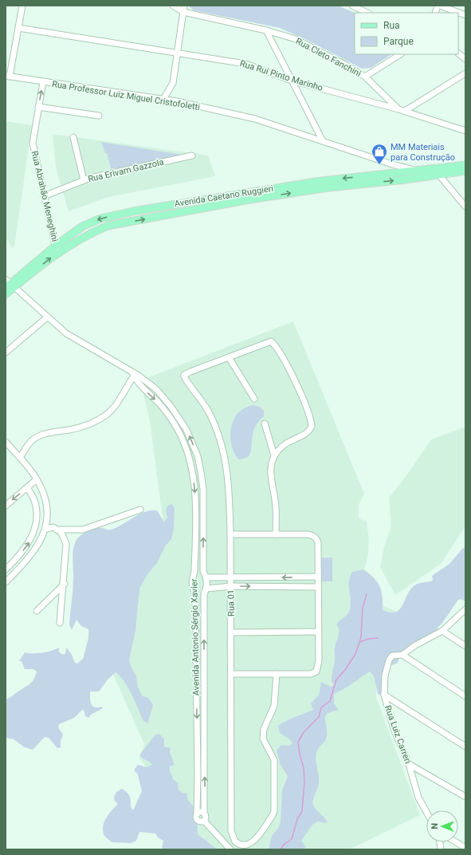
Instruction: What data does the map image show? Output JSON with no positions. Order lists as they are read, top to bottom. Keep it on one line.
{"streets":{"main road":["Avenida Caetano Ruggieri"],"street":["Rua Cleto Fanchini","Rua Rui Pinto Marinho","Rua Professor Luiz Miguel Cristofoletti","Rua Erivam Gazzola","Rua Abrahão Meneghini","Rua 01","Avenida Antonio Sérgio Xavier","Rua Luiz Carreri"]},"crossings":[["Rua Cleto Fanchini","Rua Rui Pinto Marinho"],["Rua Professor Luiz Miguel Cristofoletti","Rua Abrahão Meneghini"],["Rua Professor Luiz Miguel Cristofoletti","Avenida Caetano Ruggieri"],["Rua Erivam Gazzola","Rua Abrahão Meneghini"],["Rua Abrahão Meneghini","Avenida Caetano Ruggieri"]],"places":{"shop":["MM Materiais para Construção"]},"legend":["Rua","Parque"],"north":"left"}
